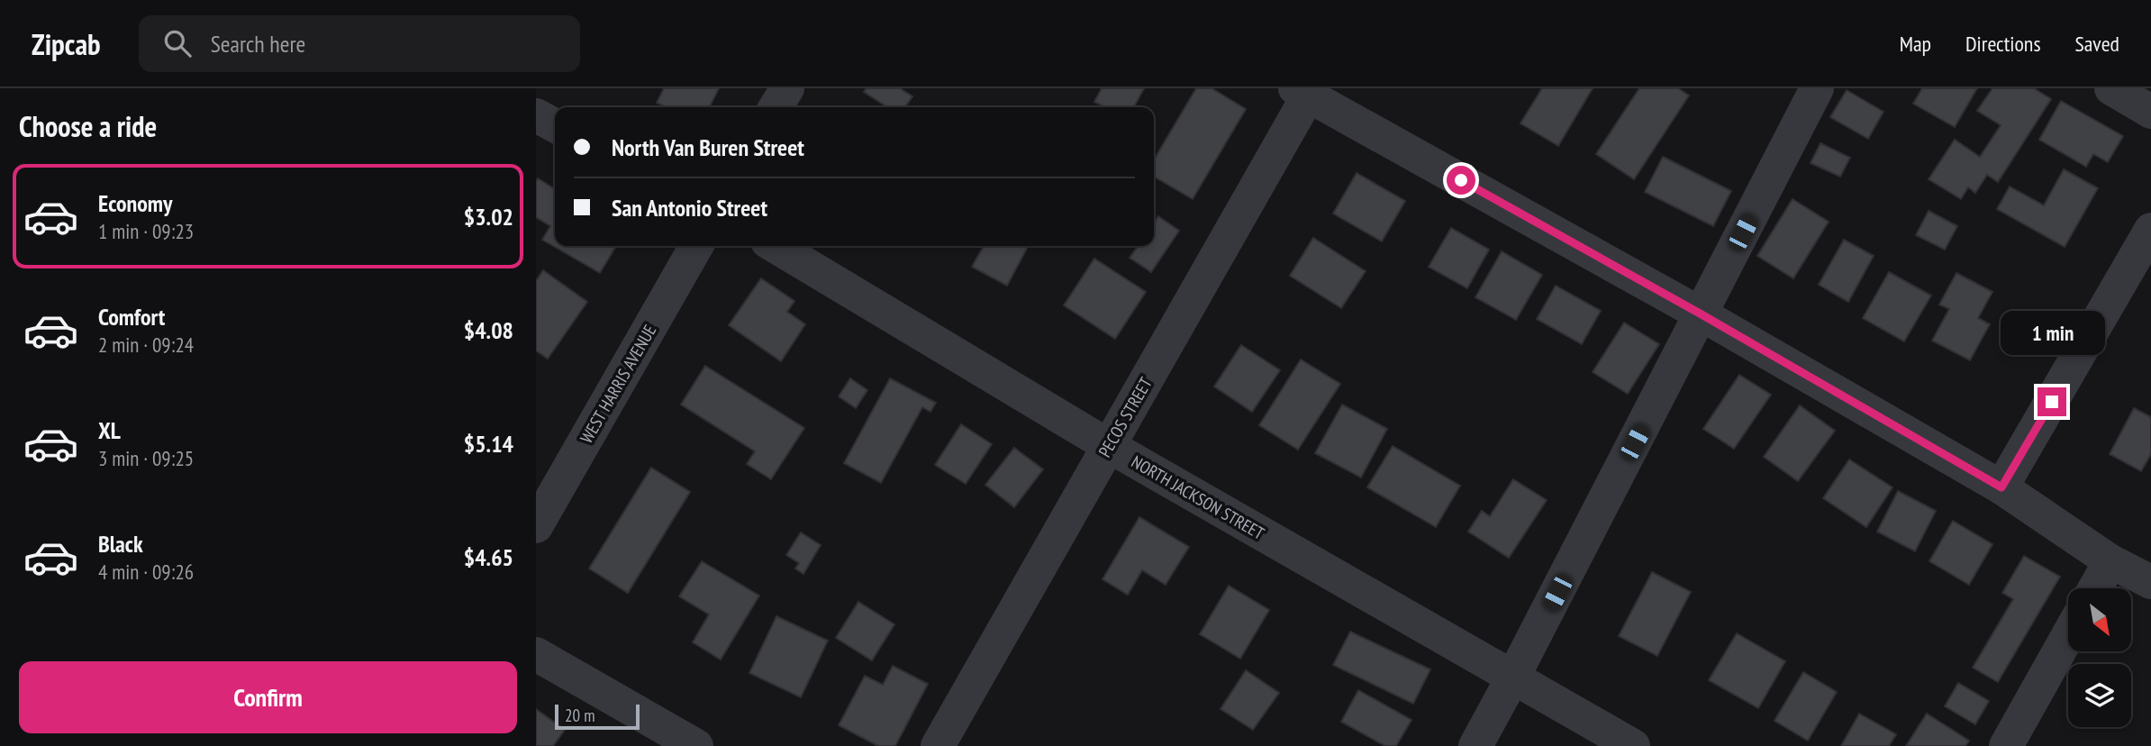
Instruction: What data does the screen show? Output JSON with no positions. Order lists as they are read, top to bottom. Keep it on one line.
{"streets":{"street":["WEST HARRIS AVENUE","PECOS STREET","NORTH JACKSON STREET"]},"crossings":[["PECOS STREET","NORTH JACKSON STREET"]],"scale_bar":"20 m","north":"bottom right","page":{"header":"Zipcab","search":"Search here","nav":["Map","Directions","Saved"],"heading":"Choose a ride","banner":["North Van Buren Street","San Antonio Street"],"list":[{"name":"Economy","note":"1 min · 09:23","value":"$3.02"},{"name":"Comfort","note":"2 min · 09:24","value":"$4.08"},{"name":"XL","note":"3 min · 09:25","value":"$5.14"},{"name":"Black","note":"4 min · 09:26","value":"$4.65"}],"bubble":"1 min","buttons":"Confirm","scale":"20 m"}}
